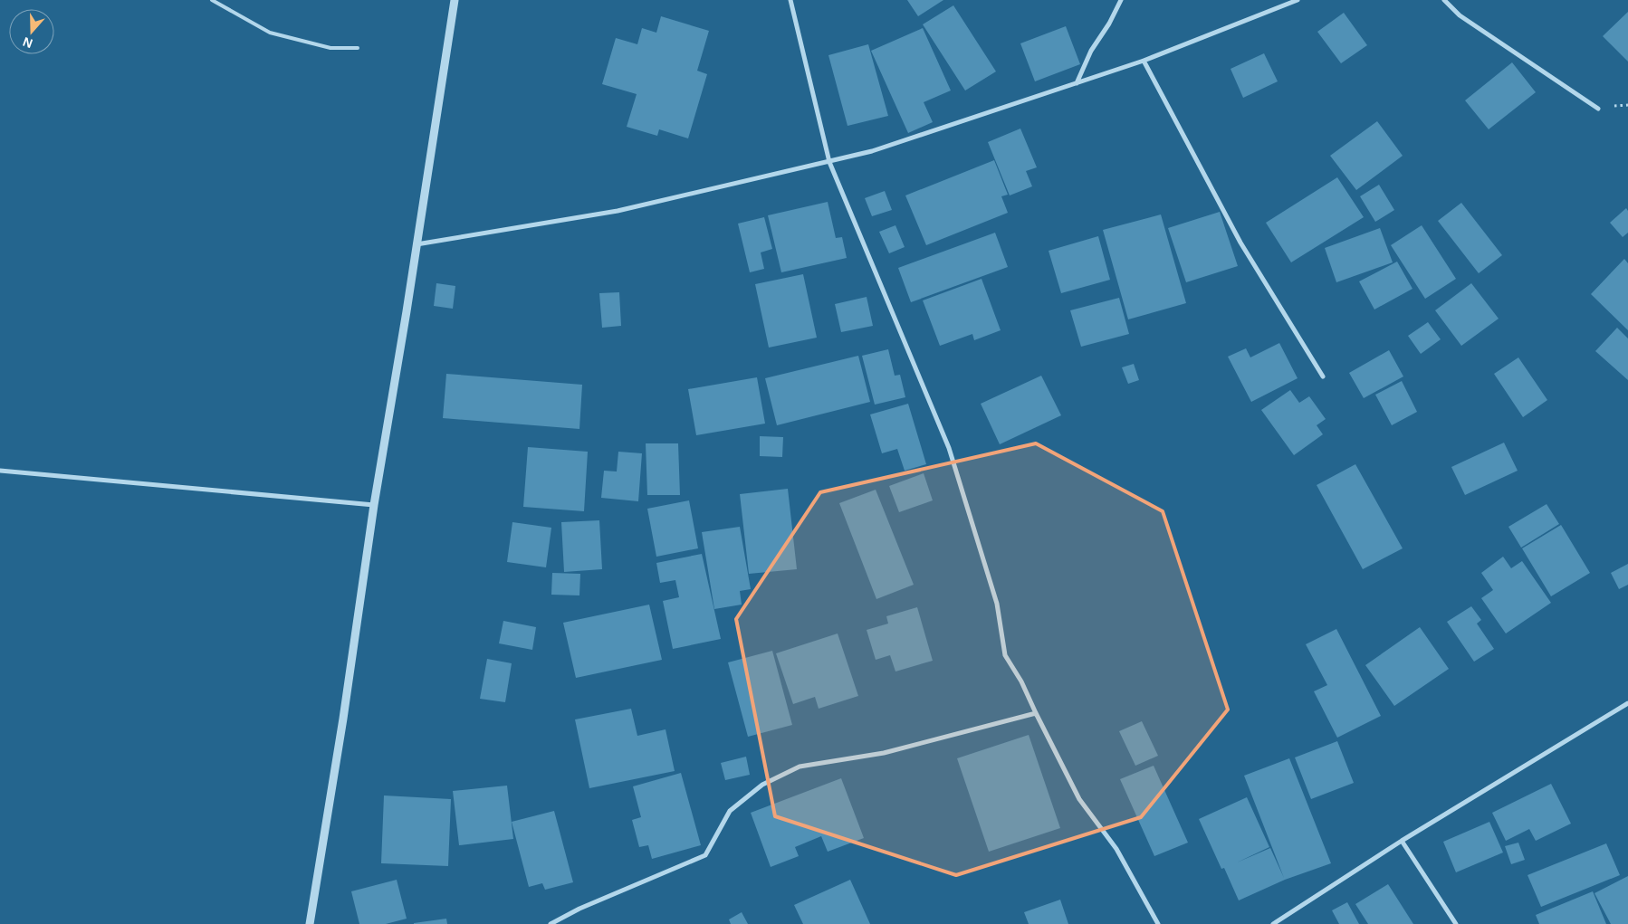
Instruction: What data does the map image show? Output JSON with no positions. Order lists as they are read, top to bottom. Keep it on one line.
{"north":"bottom"}
